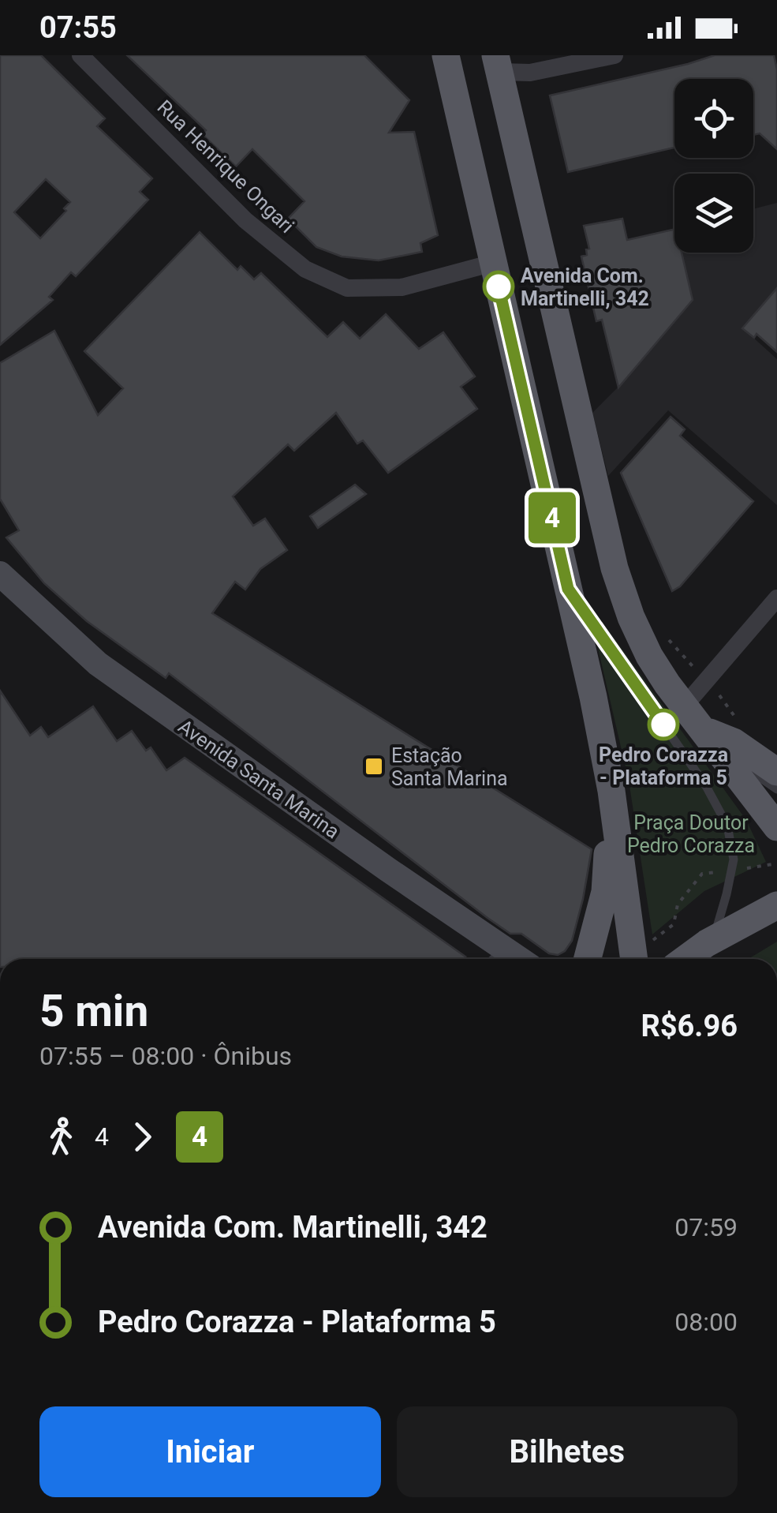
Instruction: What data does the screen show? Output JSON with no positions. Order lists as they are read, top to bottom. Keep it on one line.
{"streets":{"street":["Rua Henrique Ongari","Avenida Santa Marina"]},"parks":["Praça Doutor Pedro Corazza"],"places":{"other":["Avenida Com. Martinelli, 342","Pedro Corazza - Plataforma 5"],"transit":["Estação Santa Marina"]},"lines":["bus line 4"],"page":{"status":"07:55","on_map":"4","heading":["5 min","07:55 – 08:00 · Ônibus","R$6.96"],"legs":["4","4"],"list":[{"name":"Avenida Com. Martinelli, 342","value":"07:59"},{"name":"Pedro Corazza - Plataforma 5","value":"08:00"}],"buttons":["Iniciar","Bilhetes"]}}
